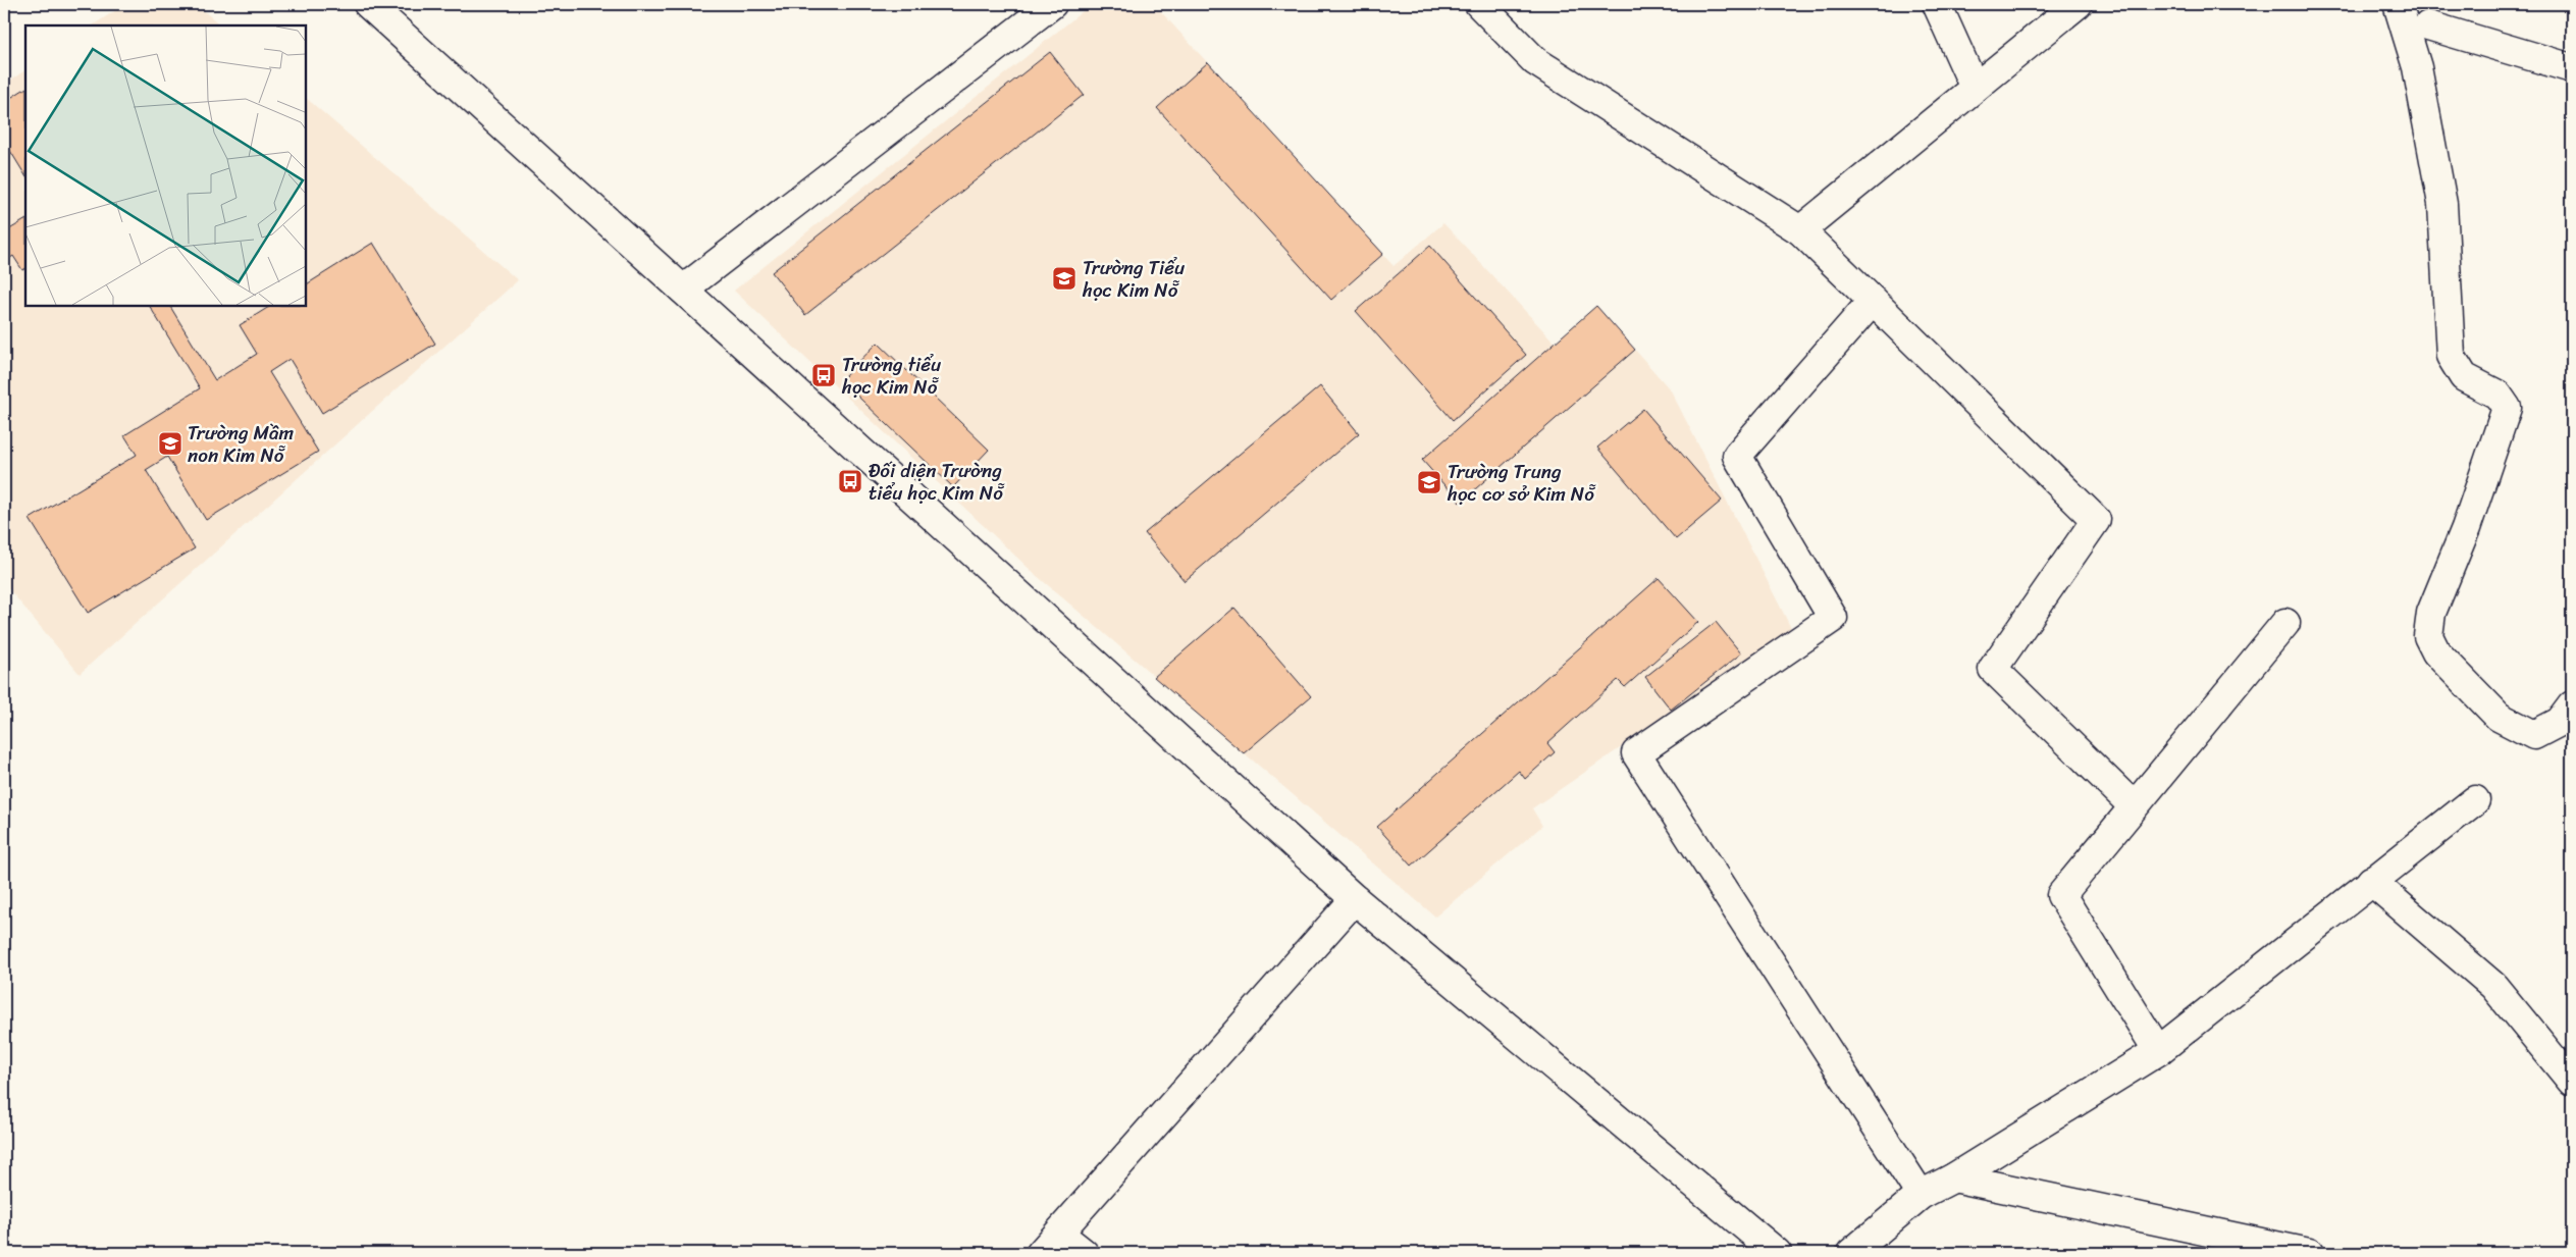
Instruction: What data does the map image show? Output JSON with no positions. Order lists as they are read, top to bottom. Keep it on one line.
{"places":{"school or university":["Trường Tiểu học Kim Nỗ","Trường Mầm non Kim Nỗ","Trường Trung học cơ sở Kim Nỗ"],"bus stop":["Trường tiểu học Kim Nỗ","Đối diện Trường tiểu học Kim Nỗ"]}}
